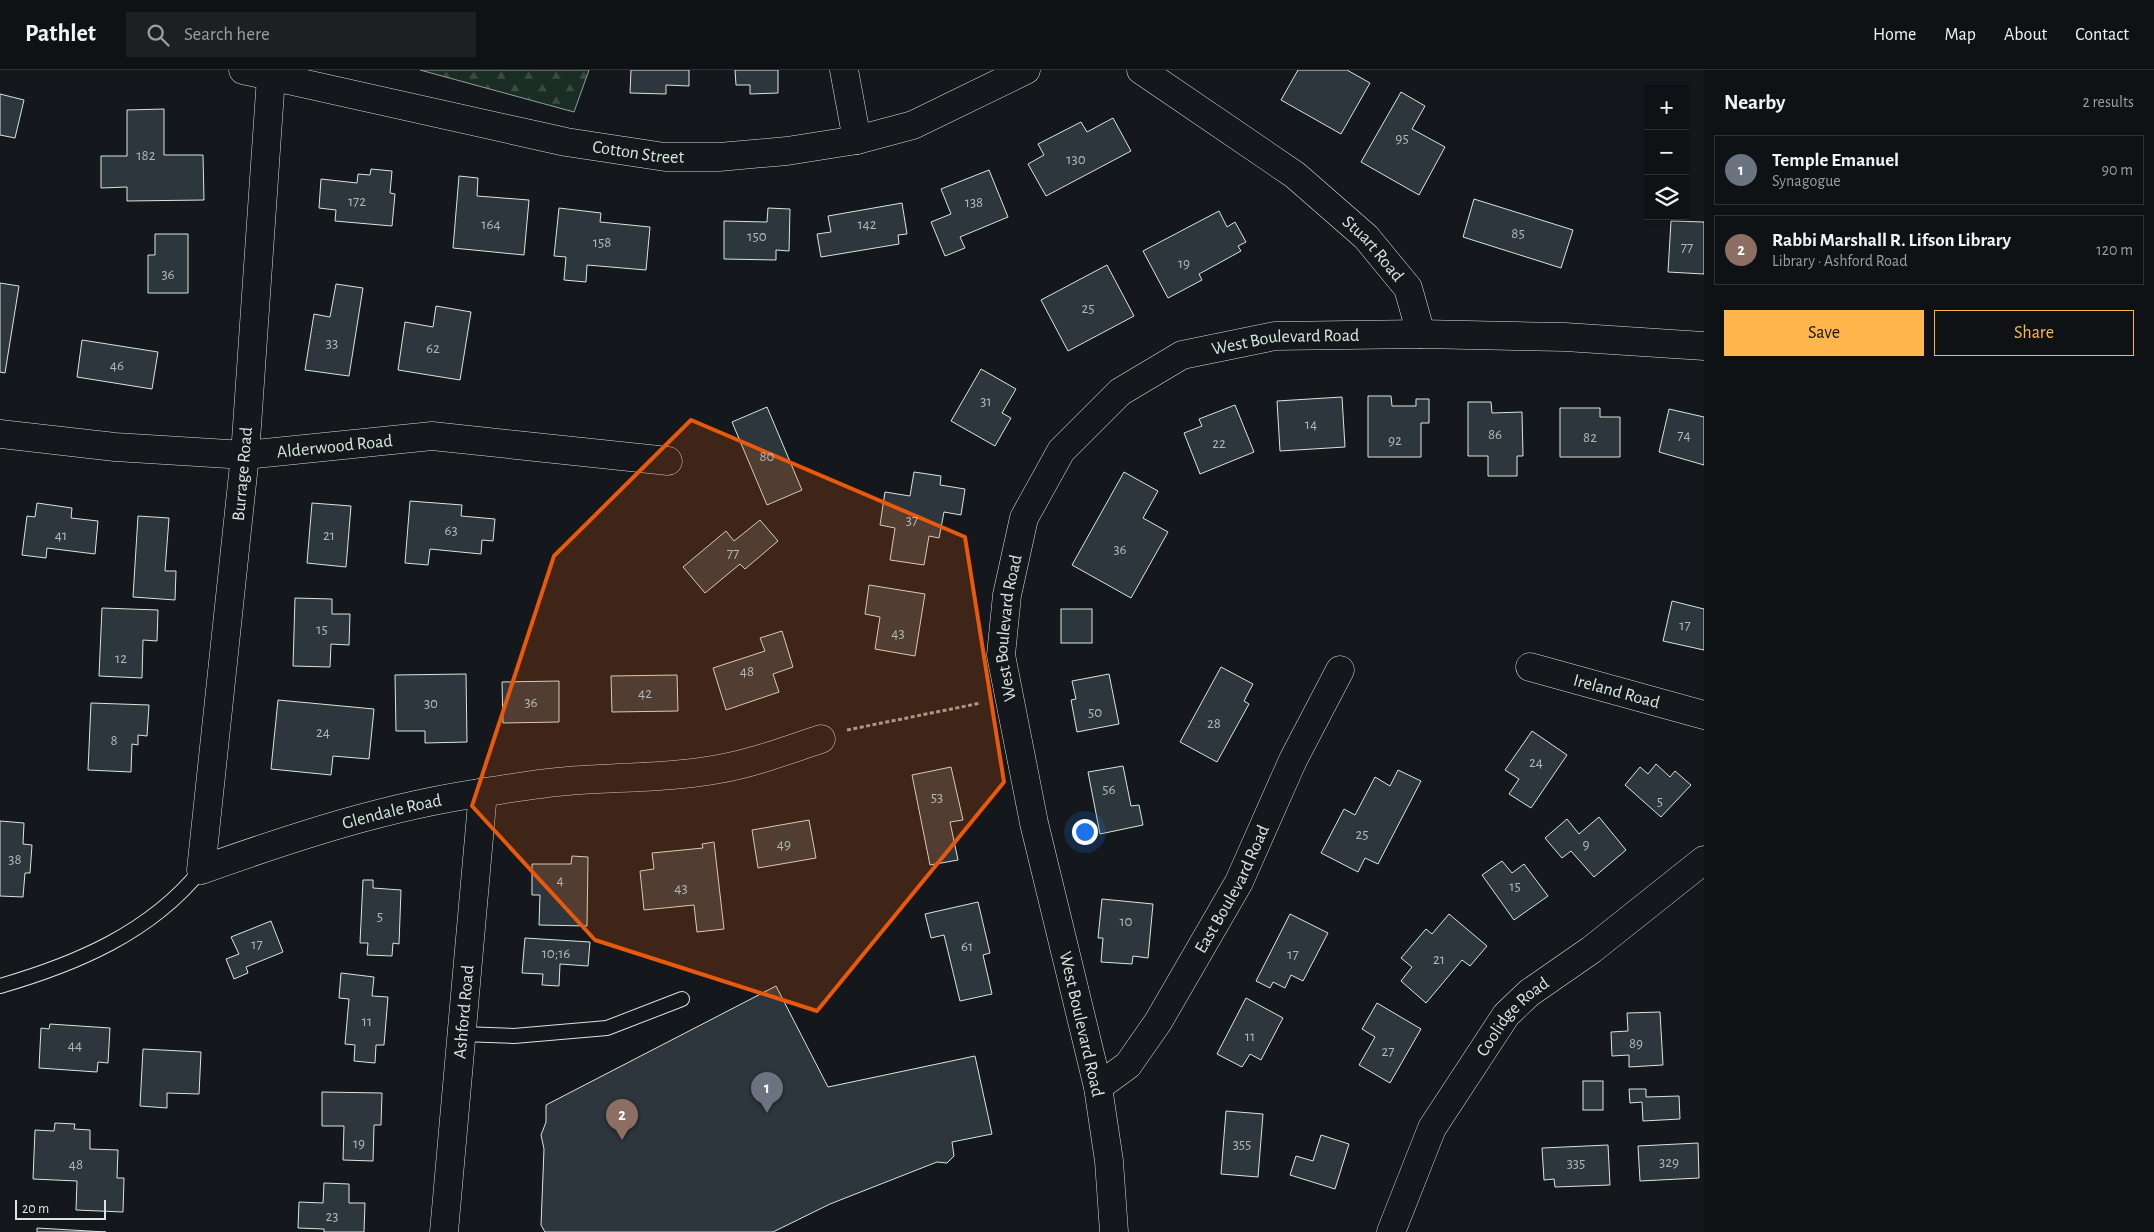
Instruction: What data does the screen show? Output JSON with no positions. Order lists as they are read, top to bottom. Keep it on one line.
{"streets":{"street":["Cotton Street","Stuart Road","West Boulevard Road","Alderwood Road","Burrage Road","Ireland Road","Glendale Road","East Boulevard Road","Ashford Road","Coolidge Road"]},"crossings":[["Cotton Street","Burrage Road"],["Stuart Road","West Boulevard Road"],["West Boulevard Road","East Boulevard Road"],["Alderwood Road","Burrage Road"],["Burrage Road","Glendale Road"],["Glendale Road","Ashford Road"]],"house_numbers":["95","182","130","172","138","164","142","85","150","158","77","19","36","25","33","62","46","31","14","86","74","82","92","22","80","37","63","41","21","36","77","17","15","43","12","48","42","36","30","50","28","24","8","24","56","53","5","25","49","9","38","4","15","43","5","10","17","61","10;16","17","21","11","11","89","44","27","19","355","329","335","48","23"],"scale_bar":"20 m","page":{"header":"Pathlet","search":"Search here","nav":["Home","Map","About","Contact"],"heading":["Nearby","2 results"],"map_buttons":["+","−"],"list":[{"mark":"1","name":"Temple Emanuel","note":"Synagogue","value":"90 m"},{"mark":"2","name":"Rabbi Marshall R. Lifson Library","note":"Library · Ashford Road","value":"120 m"}],"buttons":["Save","Share"],"pins":["1","2"],"scale":"20 m"}}
